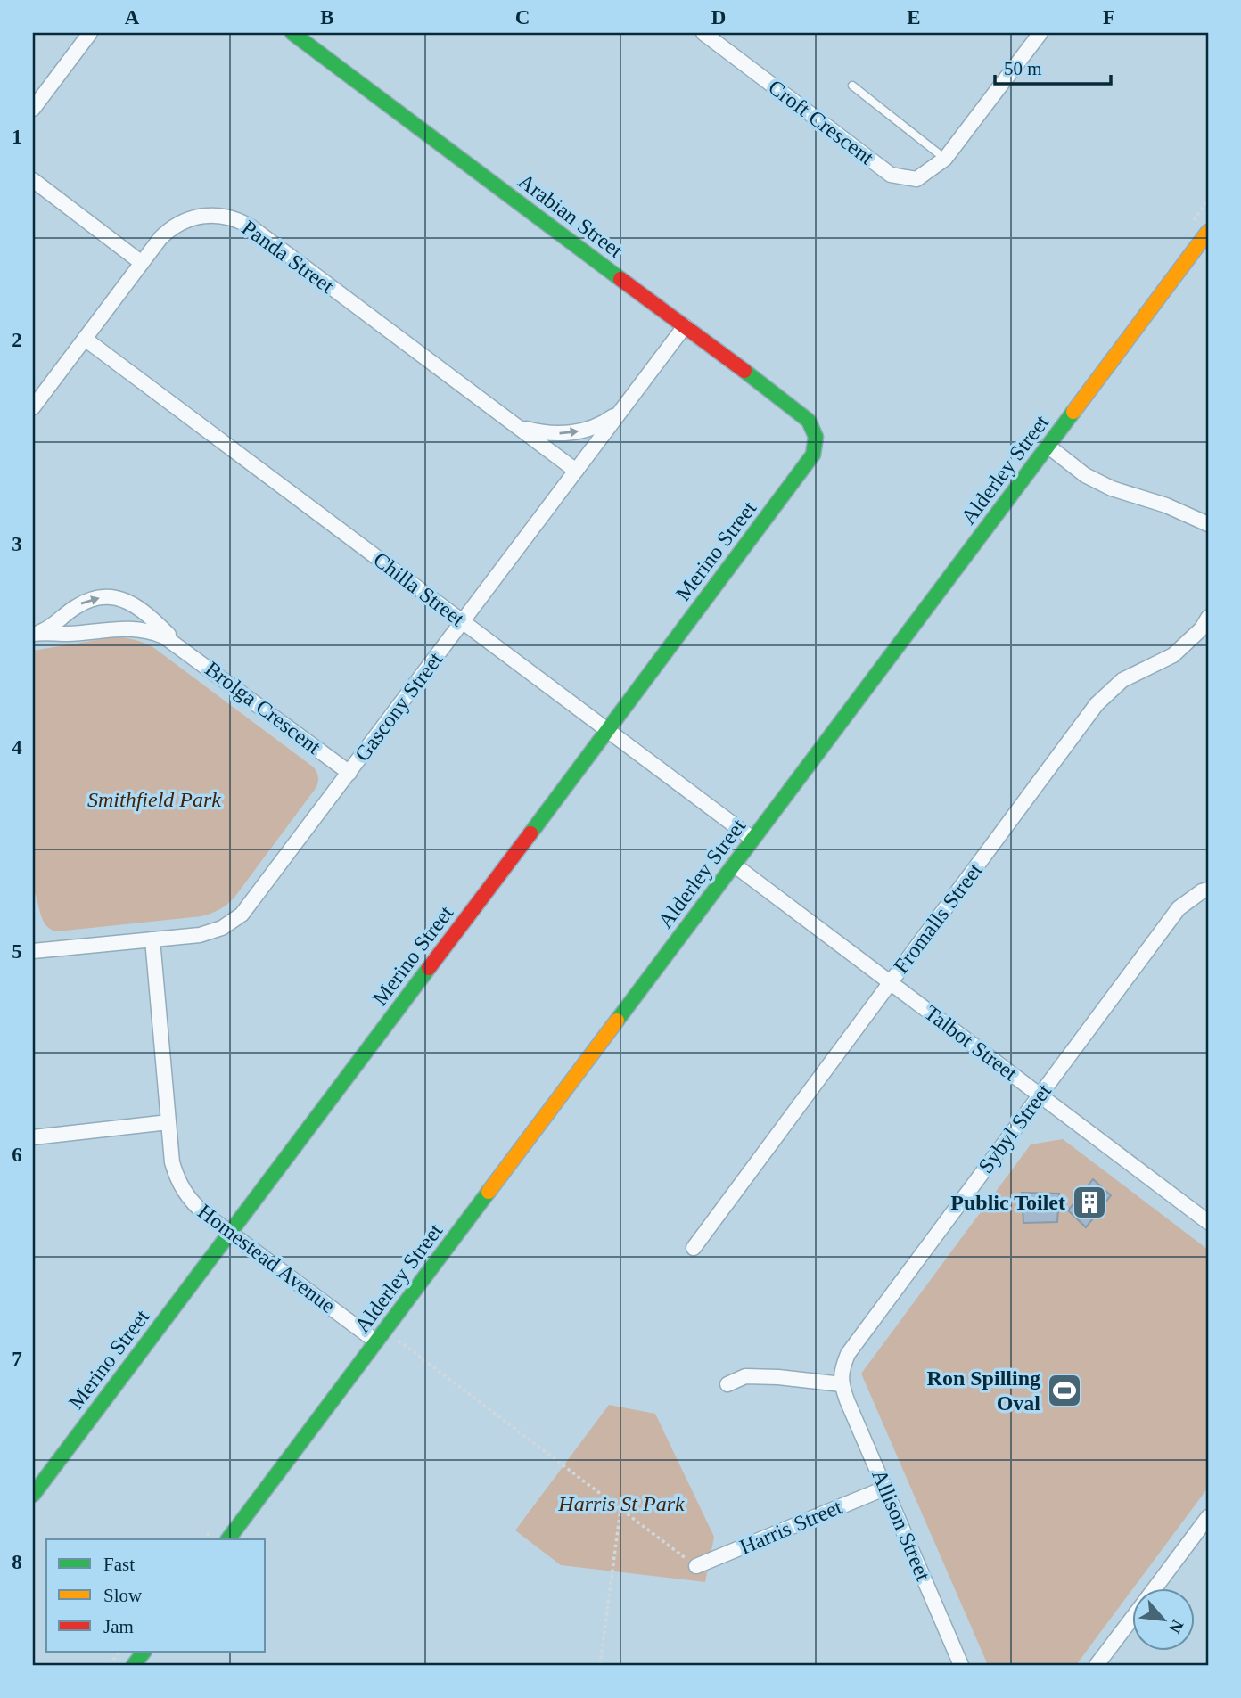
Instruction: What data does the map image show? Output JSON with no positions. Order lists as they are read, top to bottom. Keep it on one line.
{"streets":{"street":["Croft Crescent","Arabian Street","Panda Street","Alderley Street","Merino Street","Chilla Street","Gascony Street","Brolga Crescent","Fromalls Street","Talbot Street","Sybyl Street","Homestead Avenue","Allison Street","Harris Street"]},"crossings":[["Arabian Street","Merino Street"],["Arabian Street","Gascony Street"],["Panda Street","Chilla Street"],["Panda Street","Gascony Street"],["Alderley Street","Chilla Street"],["Alderley Street","Talbot Street"],["Alderley Street","Homestead Avenue"],["Merino Street","Chilla Street"],["Merino Street","Homestead Avenue"],["Chilla Street","Gascony Street"],["Gascony Street","Brolga Crescent"],["Gascony Street","Homestead Avenue"],["Fromalls Street","Talbot Street"],["Talbot Street","Sybyl Street"],["Sybyl Street","Allison Street"],["Allison Street","Harris Street"]],"parks":["Smithfield Park","Harris St Park"],"places":{"building":["Public Toilet"],"sports":["Ron Spilling Oval"]},"legend":["Fast","Slow","Jam"],"scale_bar":"50 m","north":"bottom right","grid":{"columns":["A","B","C","D","E","F"],"rows":["1","2","3","4","5","6","7","8"]}}
